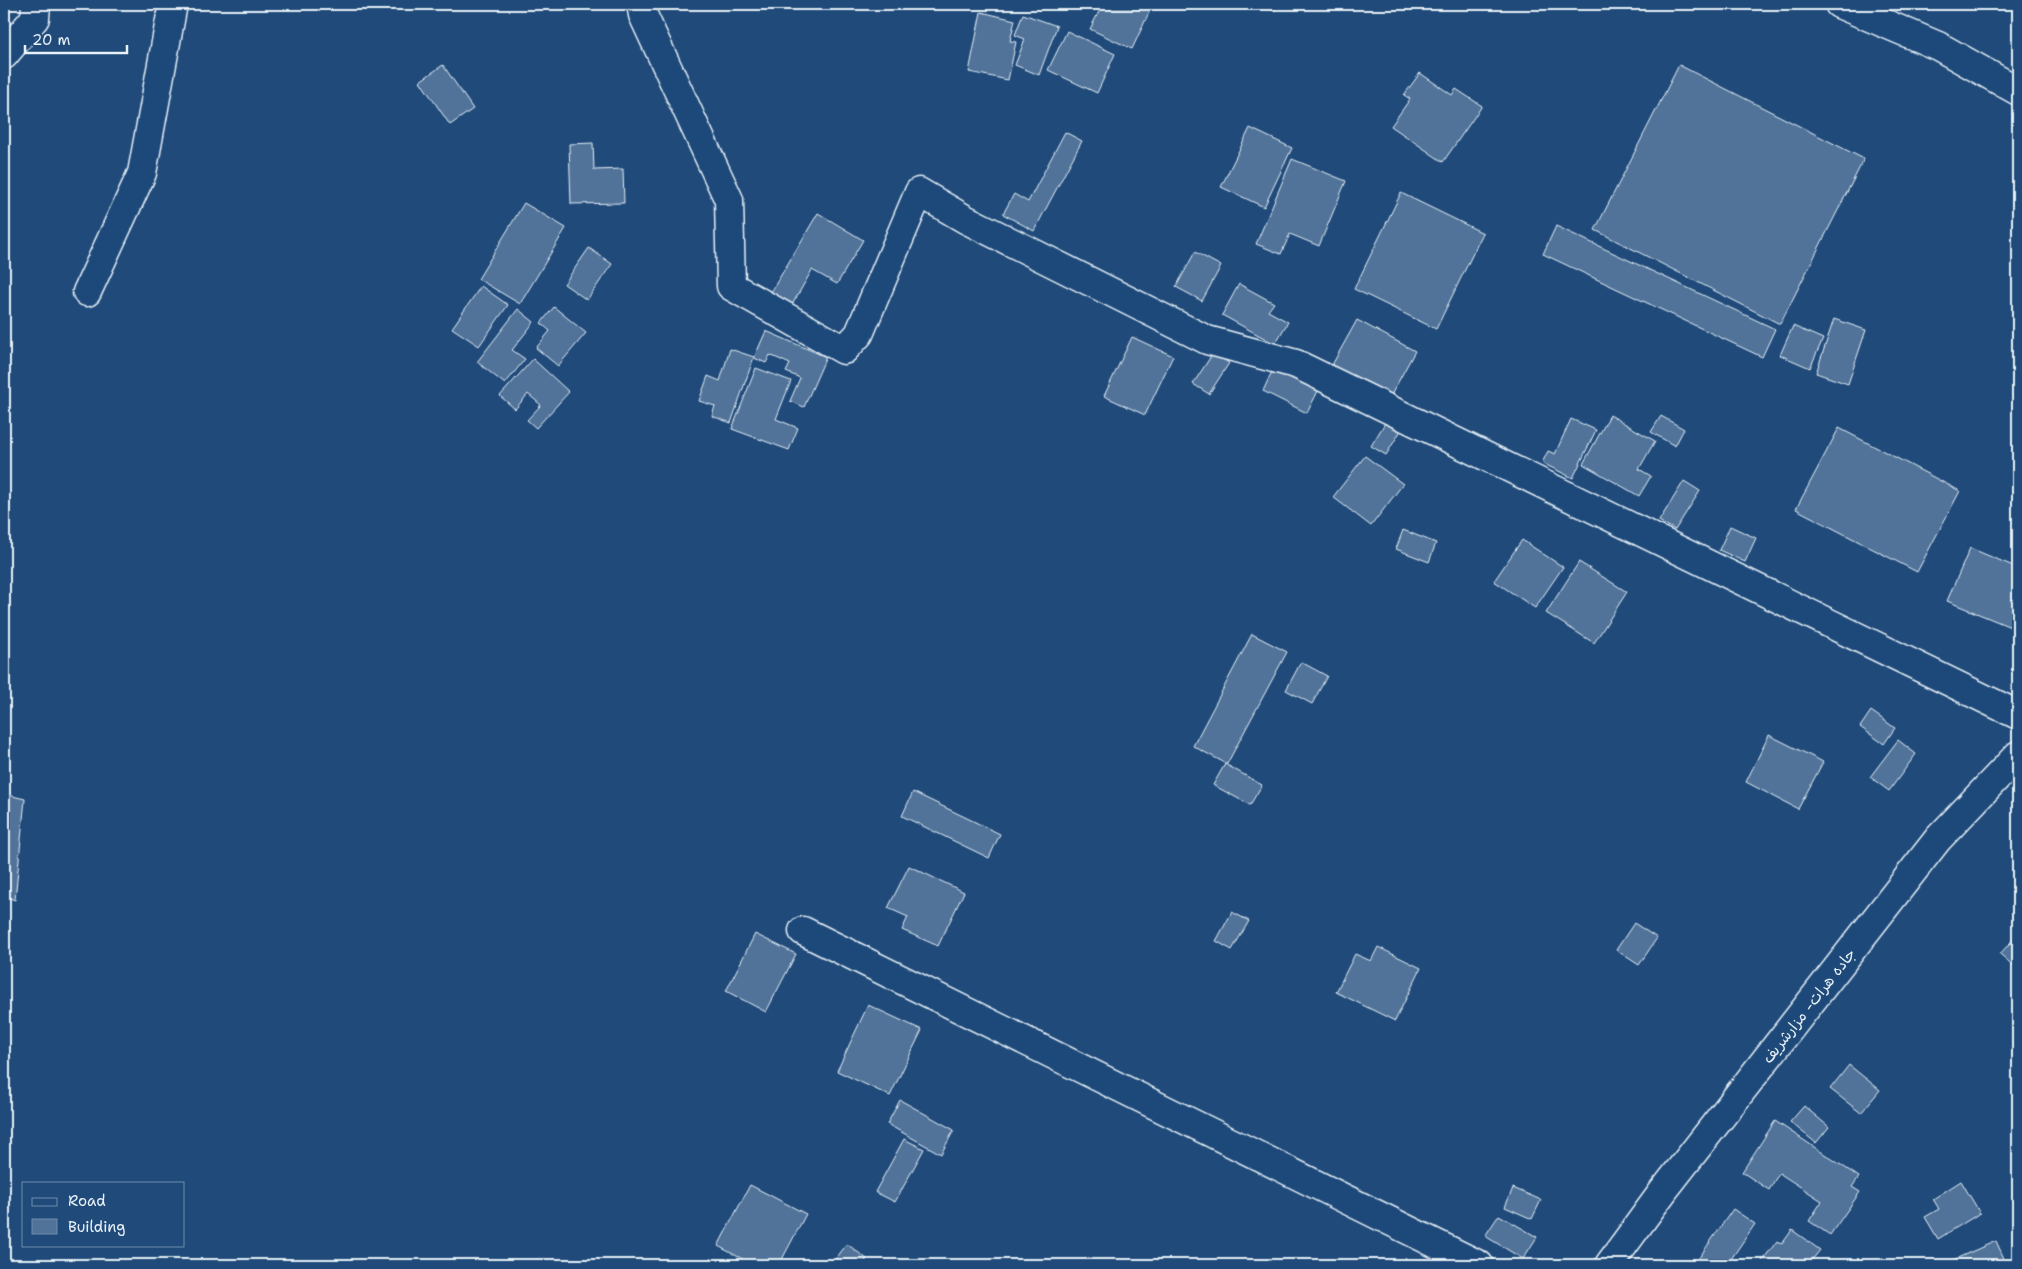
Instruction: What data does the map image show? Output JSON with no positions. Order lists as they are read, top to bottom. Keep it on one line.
{"streets":{"main road":["جاده هرات- مزارشریف"]},"legend":["Road","Building"],"scale_bar":"20 m"}
